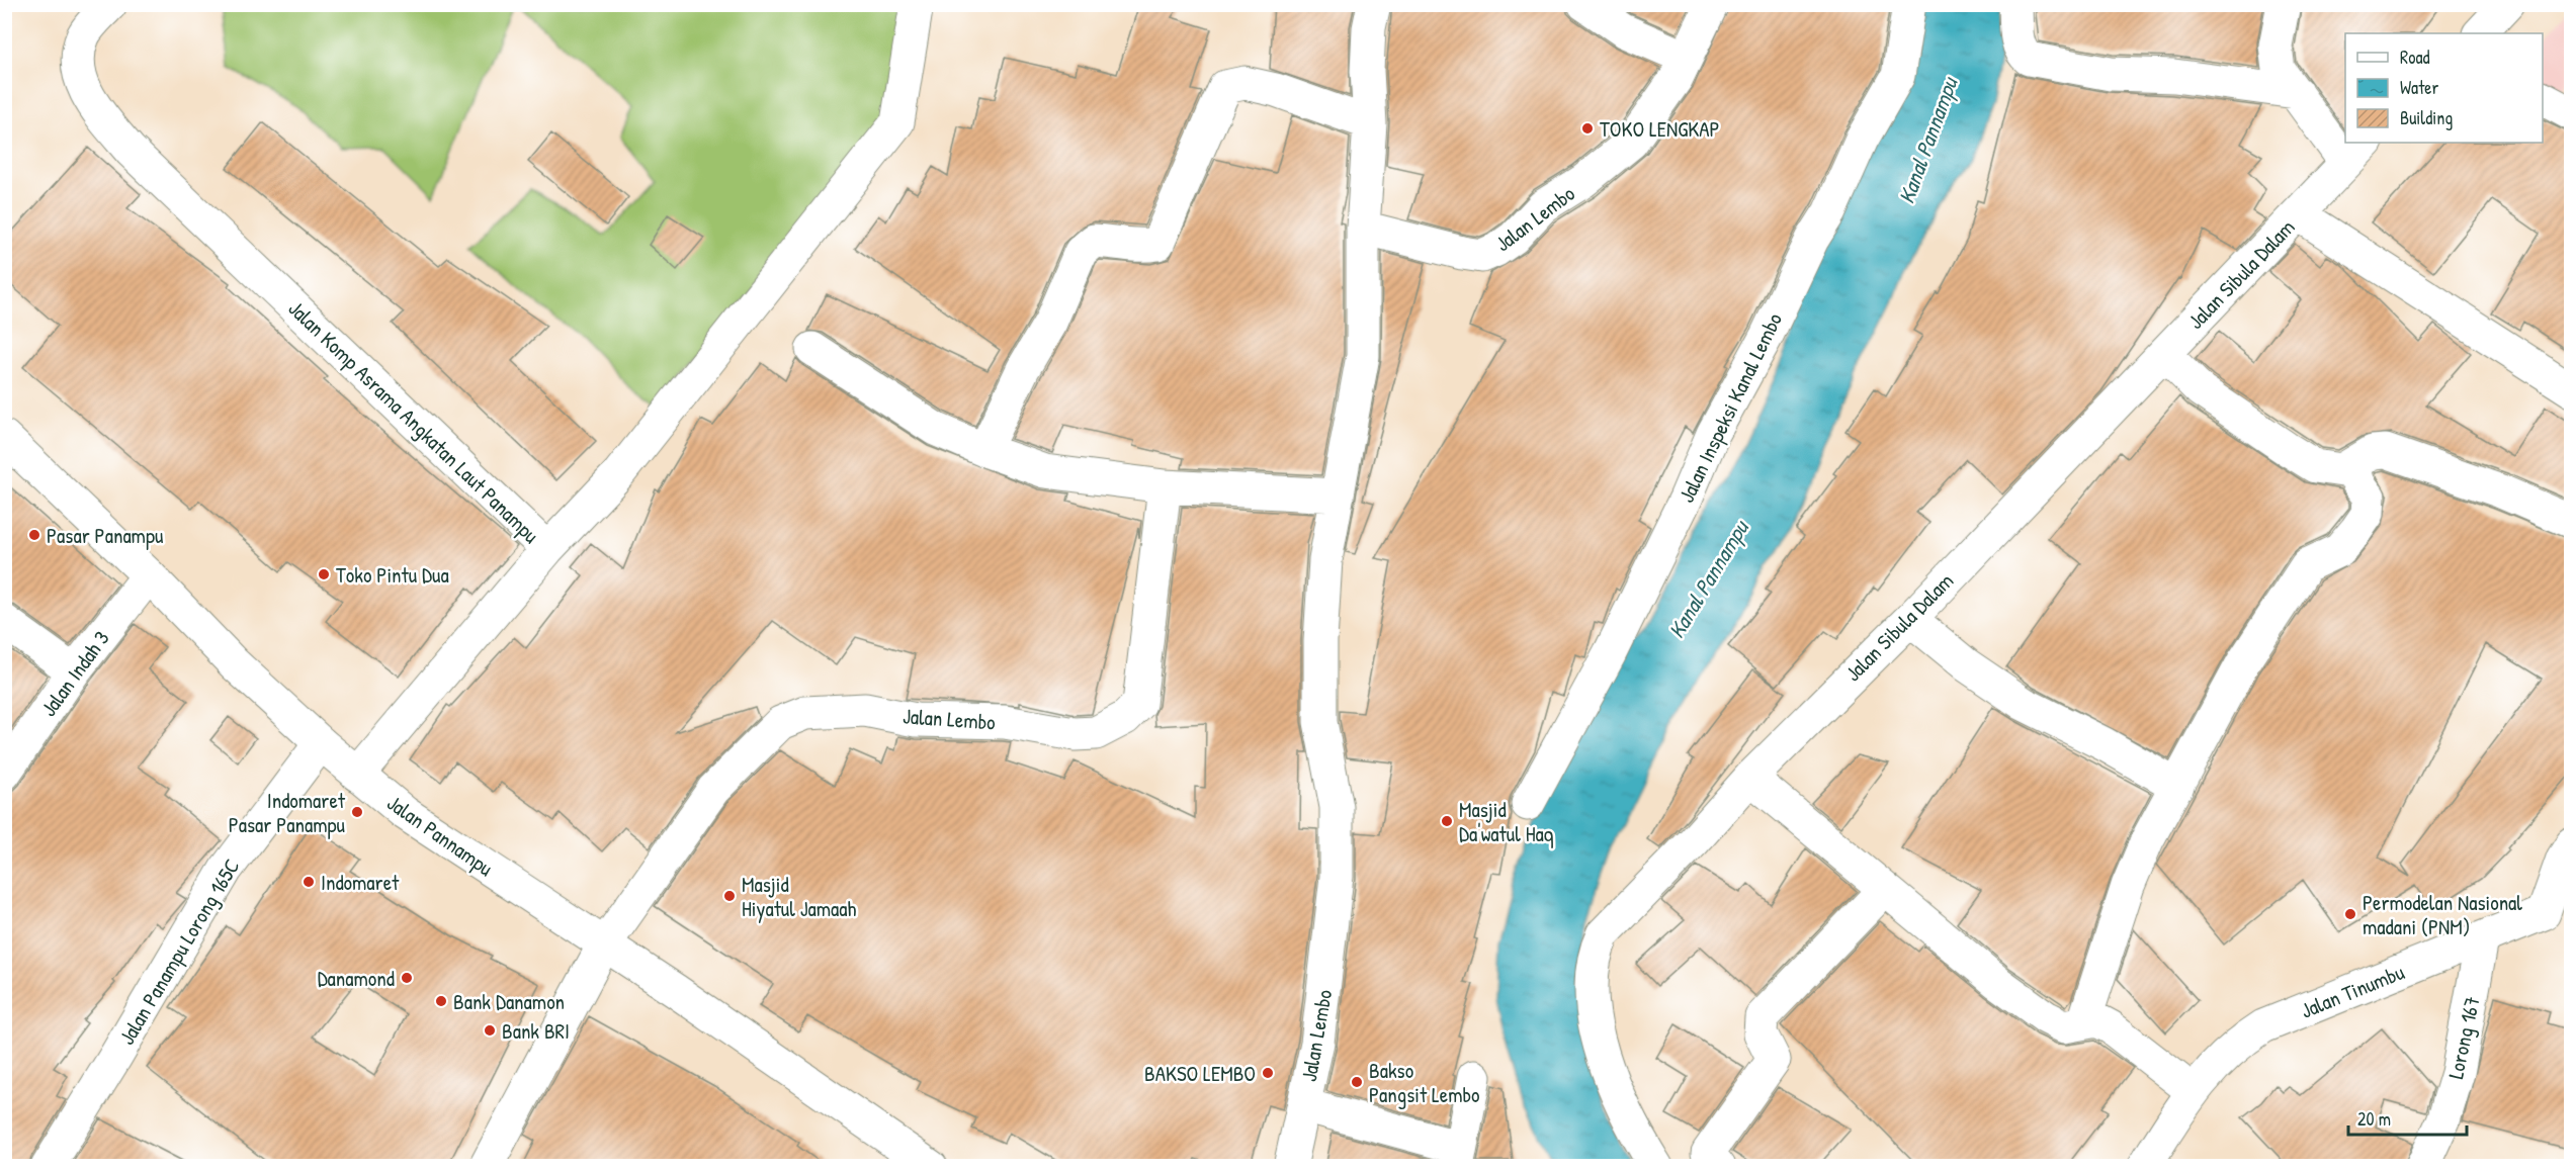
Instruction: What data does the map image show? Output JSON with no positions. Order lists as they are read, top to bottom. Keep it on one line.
{"streets":{"street":["Jalan Lembo","Jalan Sibula Dalam","Jalan Inspeksi Kanal Lembo","Jalan Komp Asrama Angkatan Laut Panampu","Jalan Indah 3","Jalan Pannampu","Jalan Panampu Lorong 165C","Jalan Tinumbu","Lorong 167"]},"crossings":[["Jalan Lembo","Jalan Pannampu"],["Jalan Indah 3","Jalan Pannampu"],["Jalan Pannampu","Jalan Panampu Lorong 165C"],["Jalan Tinumbu","Lorong 167"]],"water":["Kanal Pannampu"],"places":["TOKO LENGKAP","Pasar Panampu","Toko Pintu Dua","Indomaret Pasar Panampu","Masjid Da'watul Haq","Indomaret","Masjid Hiyatul Jamaah","Permodelan Nasional madani (PNM)","Danamond","Bank Danamon","Bank BRI","BAKSO LEMBO","Bakso Pangsit Lembo"],"legend":["Road","Water","Building"],"scale_bar":"20 m"}
